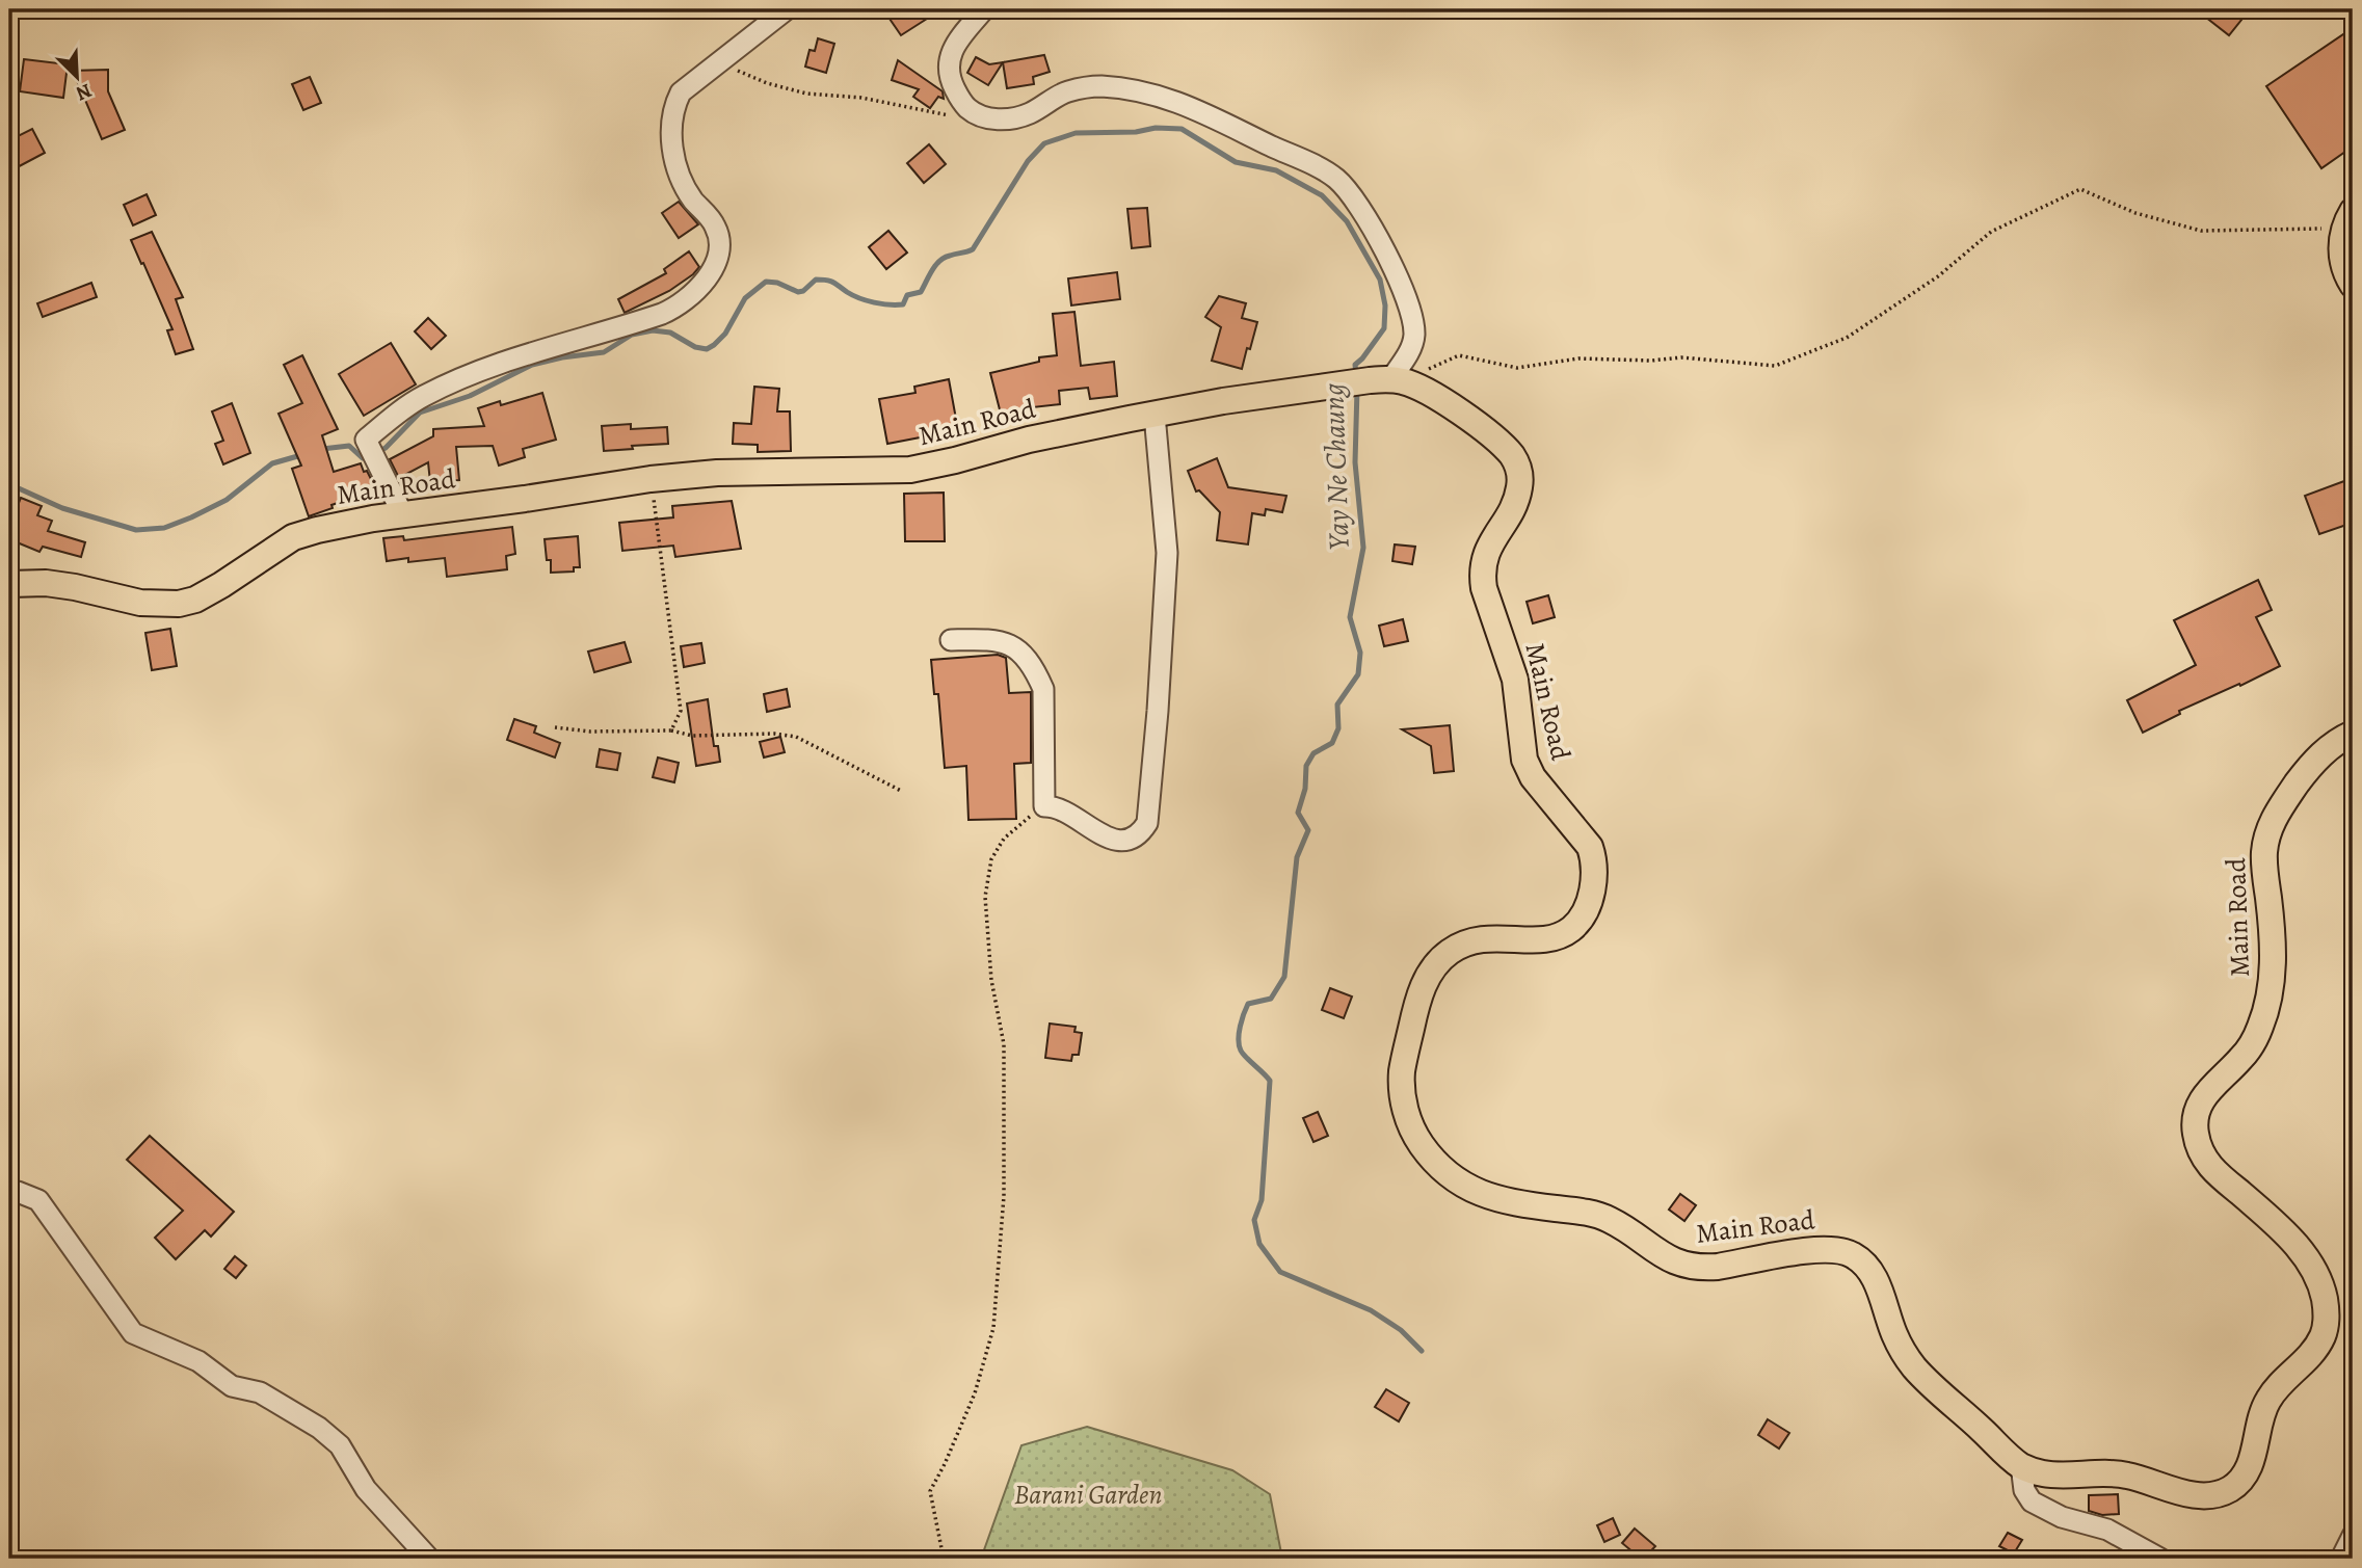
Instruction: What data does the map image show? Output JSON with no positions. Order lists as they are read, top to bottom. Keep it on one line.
{"streets":{"main road":["Main Road"]},"water":["Yay Ne Chaung"],"parks":["Barani Garden"],"north":"bottom right"}
